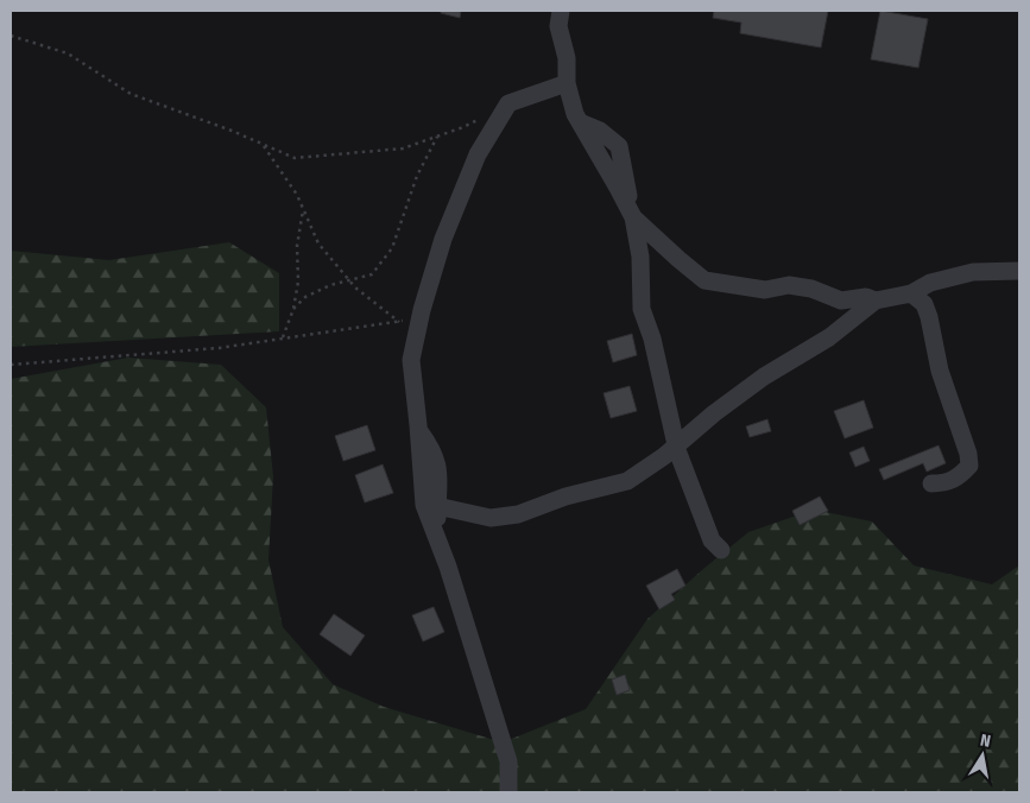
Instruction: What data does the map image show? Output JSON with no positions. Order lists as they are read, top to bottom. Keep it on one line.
{"north":"top"}
